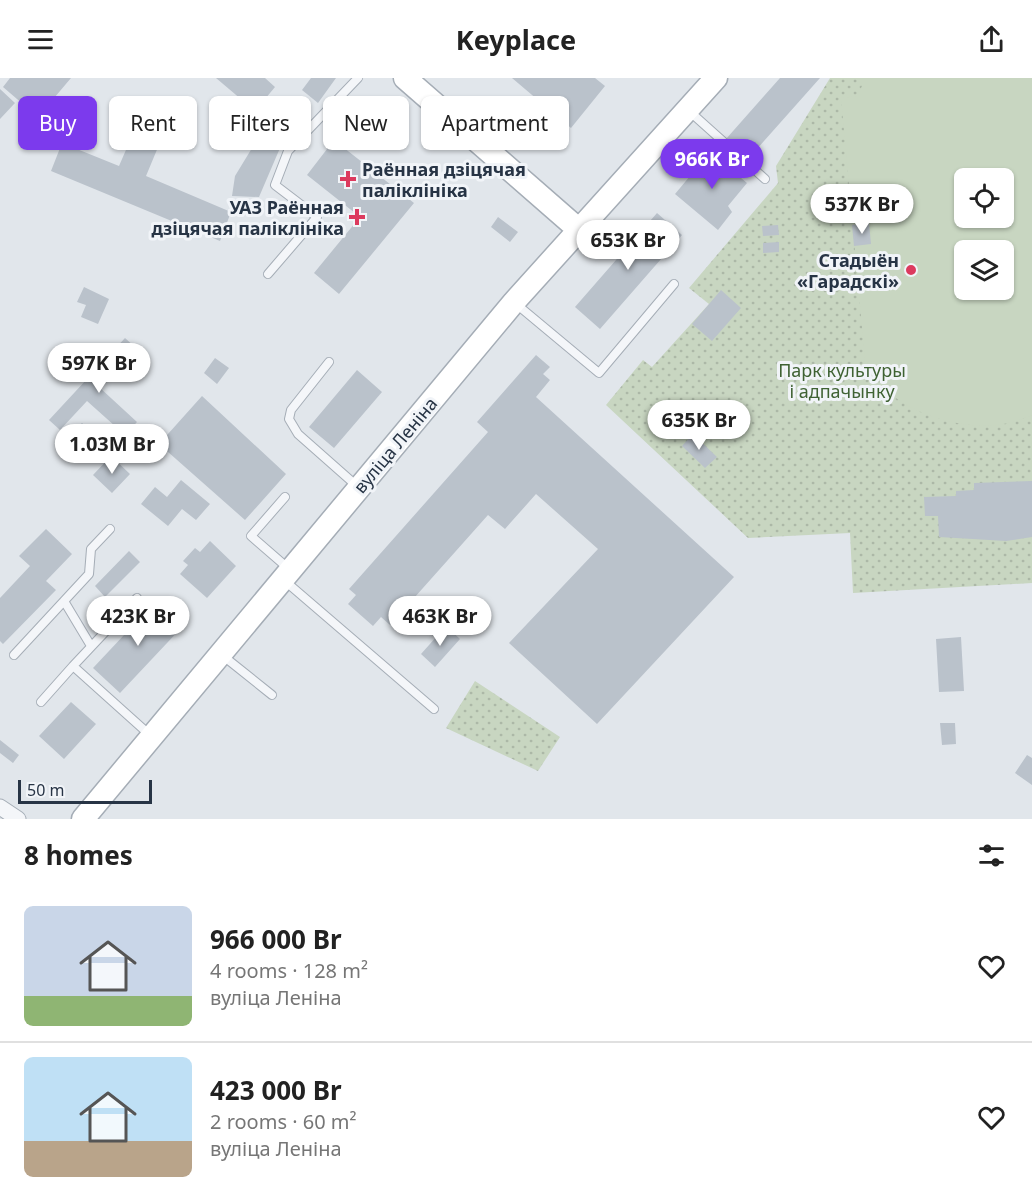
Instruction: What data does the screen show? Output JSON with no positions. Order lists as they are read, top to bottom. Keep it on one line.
{"streets":{"main road":["вуліца Леніна"]},"parks":["Парк культуры і адпачынку"],"places":{"health":["Раённая дзіцячая паліклініка","УАЗ Раённая дзіцячая паліклініка"],"other":["Стадыён «Гарадскі»"]},"scale_bar":"50 m","page":{"header":"Keyplace","chip":["Buy","Rent","Filters","New","Apartment"],"price":["966K Br","537K Br","653K Br","597K Br","635K Br","1.03M Br","423K Br","463K Br"],"scale":"50 m","heading":"8 homes","list":[{"name":"966 000 Br","note":"4 rooms · 128 m² · вуліца Леніна"},{"name":"423 000 Br","note":"2 rooms · 60 m² · вуліца Леніна"}]}}
